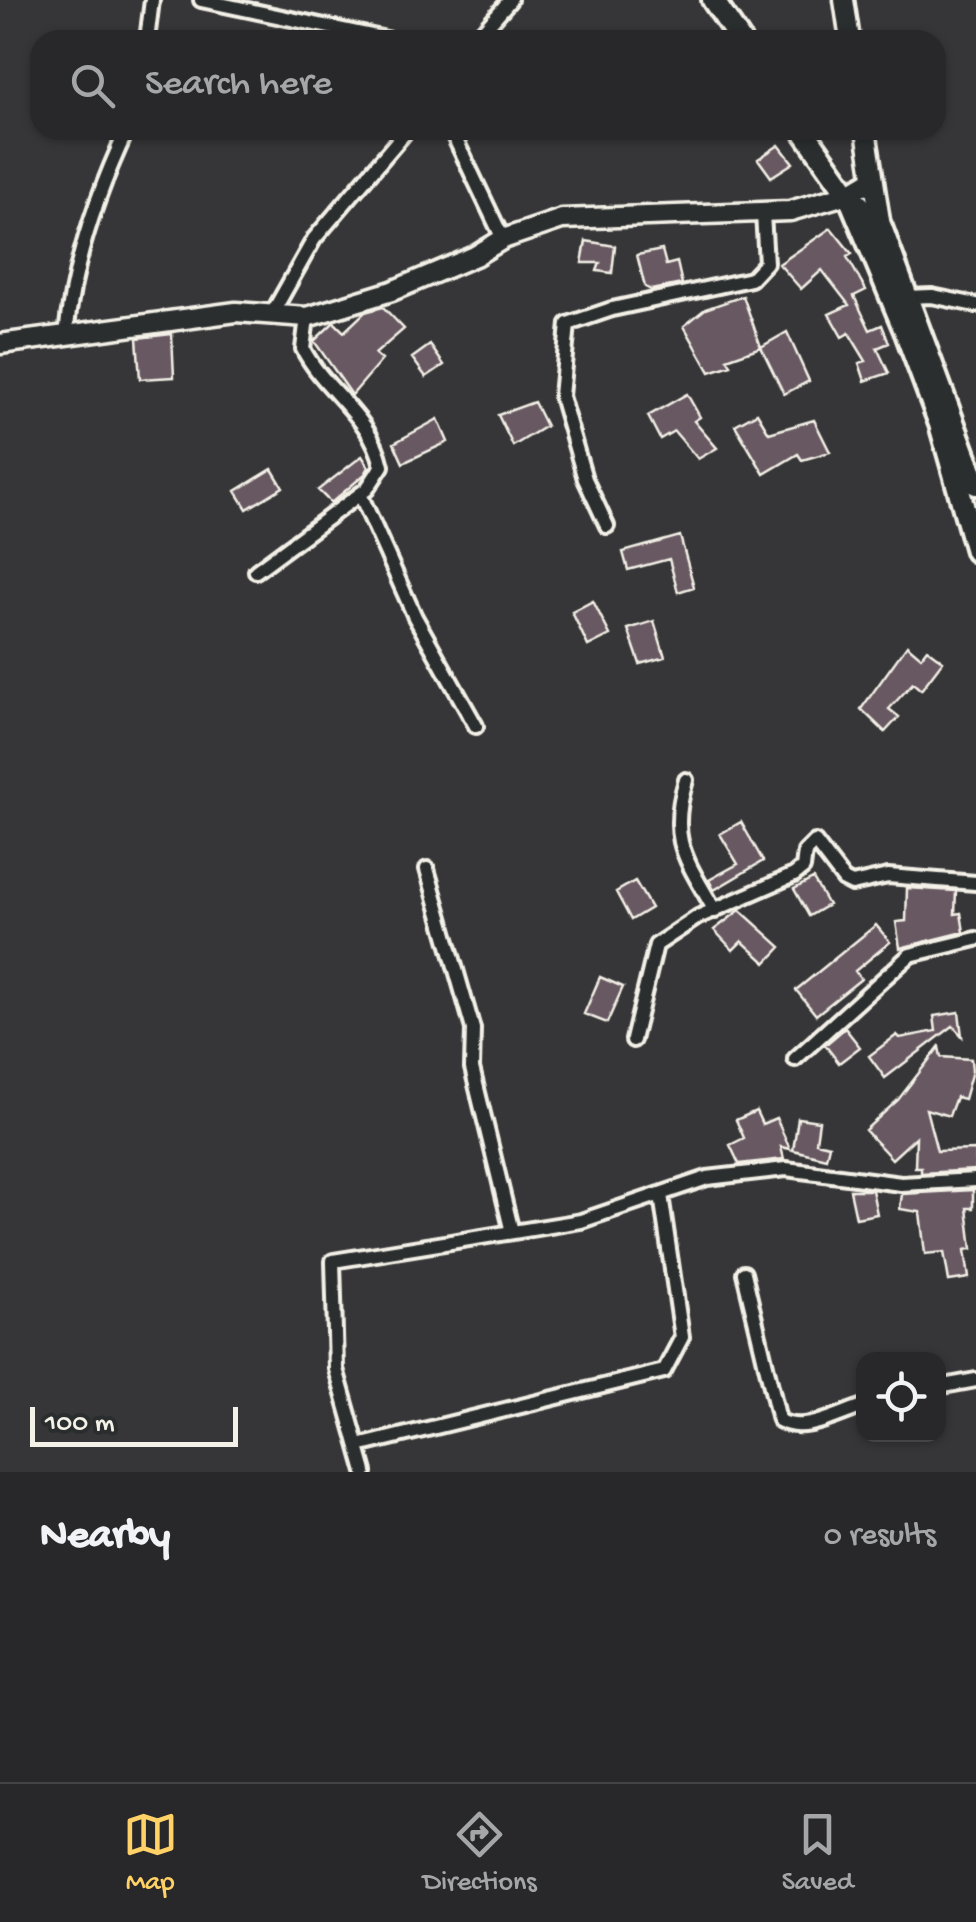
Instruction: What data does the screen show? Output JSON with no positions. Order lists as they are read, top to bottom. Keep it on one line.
{"scale_bar":"100 m","page":{"search":"Search here","scale":"100 m","heading":["Nearby","0 results"],"nav":["Map","Directions","Saved"]}}
